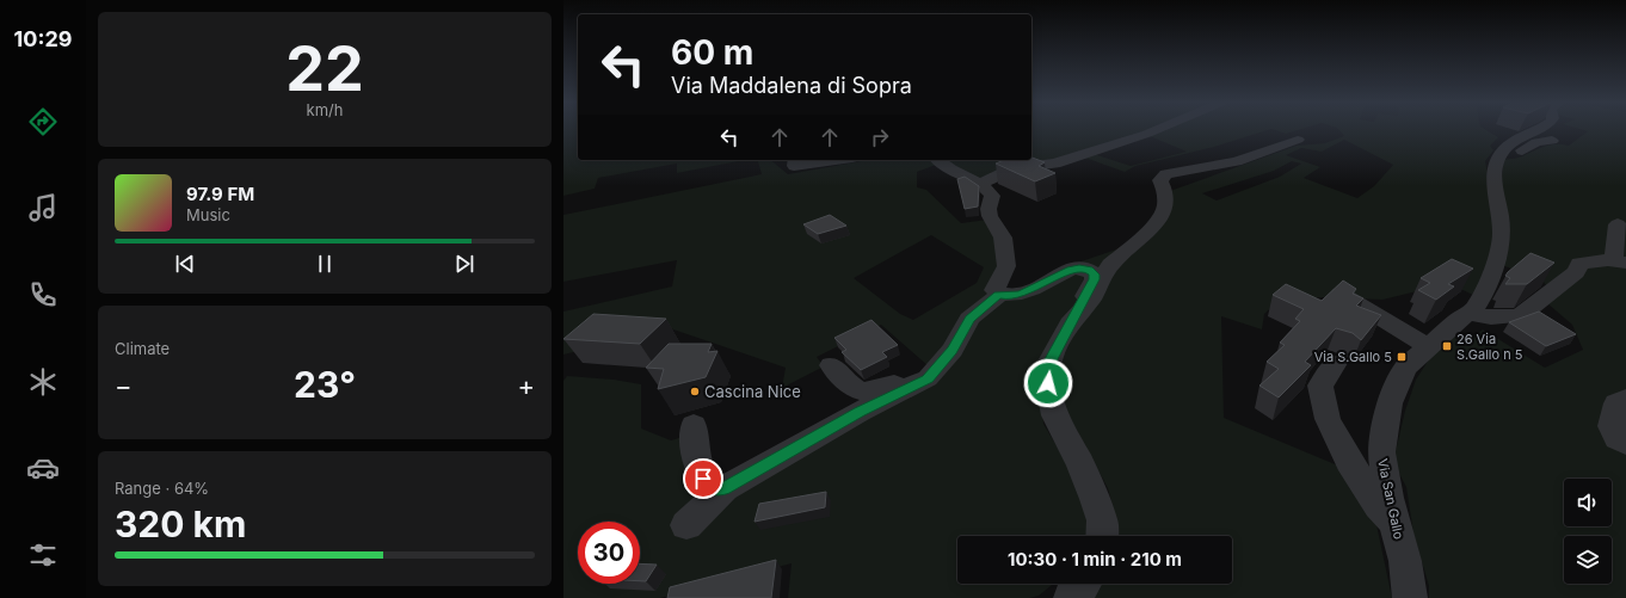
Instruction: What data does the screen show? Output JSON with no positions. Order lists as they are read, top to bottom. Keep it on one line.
{"streets":{"street":["Via San Gallo"]},"places":{"transit":["26 Via S.Gallo n 5","Via S.Gallo 5"],"other":["Cascina Nice"]},"page":{"tabs":"10:29","tile":[["22","km/h"],"Climate",["Range · 64%","320 km"]],"turn":["60 m","Via Maddalena di Sopra"],"song":["97.9 FM","Music"],"heat":["−","23°","+"],"limit":"30","trip":"10:30 · 1 min · 210 m"}}
